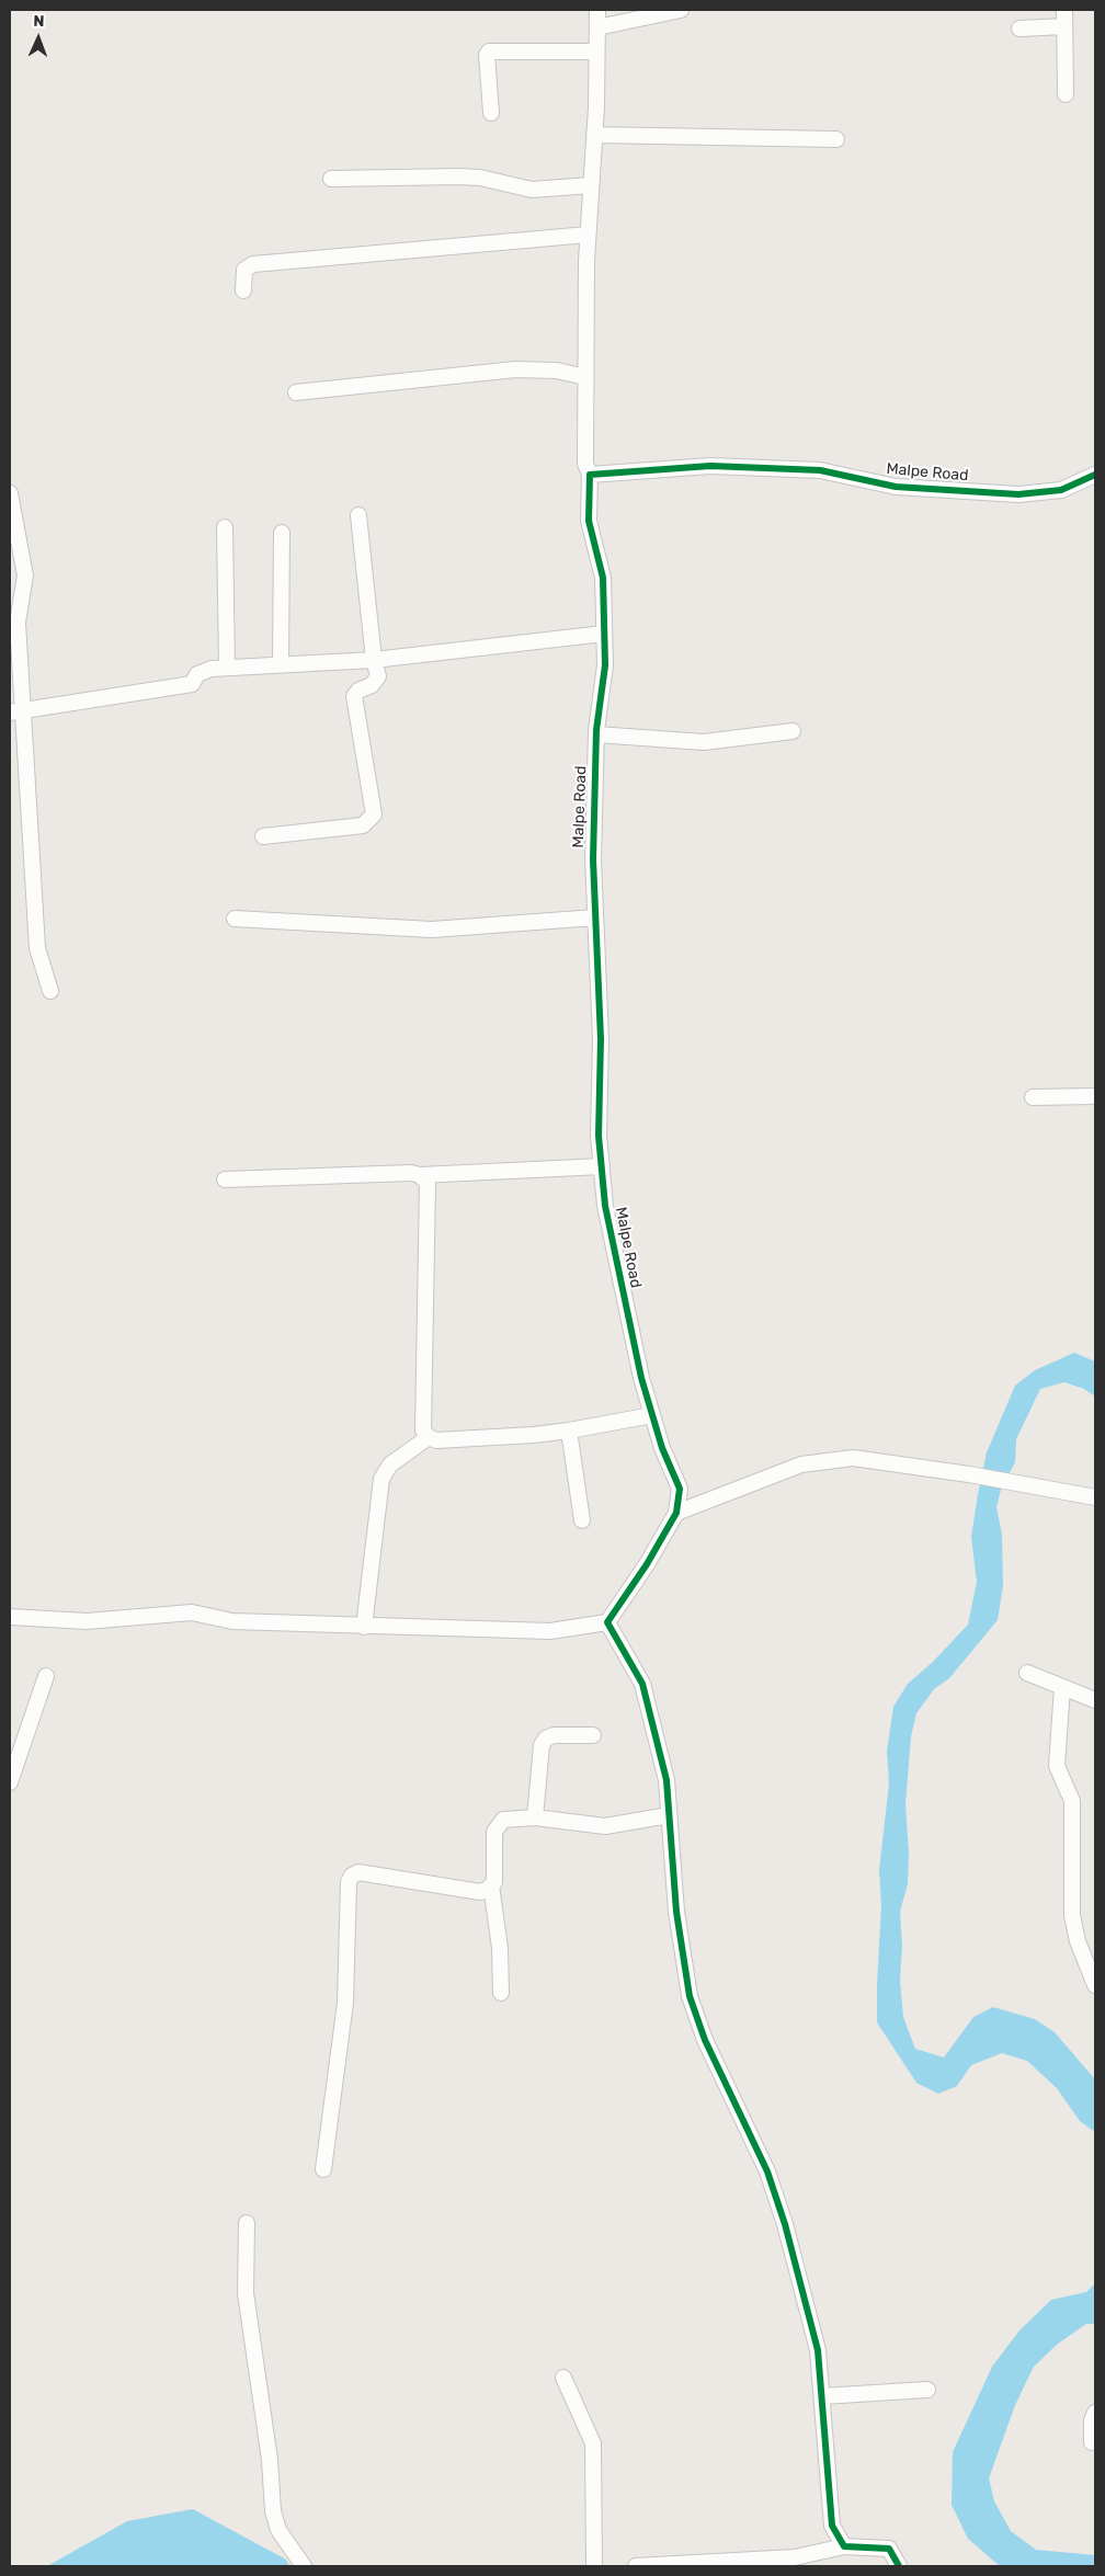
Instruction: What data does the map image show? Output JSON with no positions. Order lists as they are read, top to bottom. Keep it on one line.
{"streets":{"street":["Malpe Road"]},"north":"top"}
